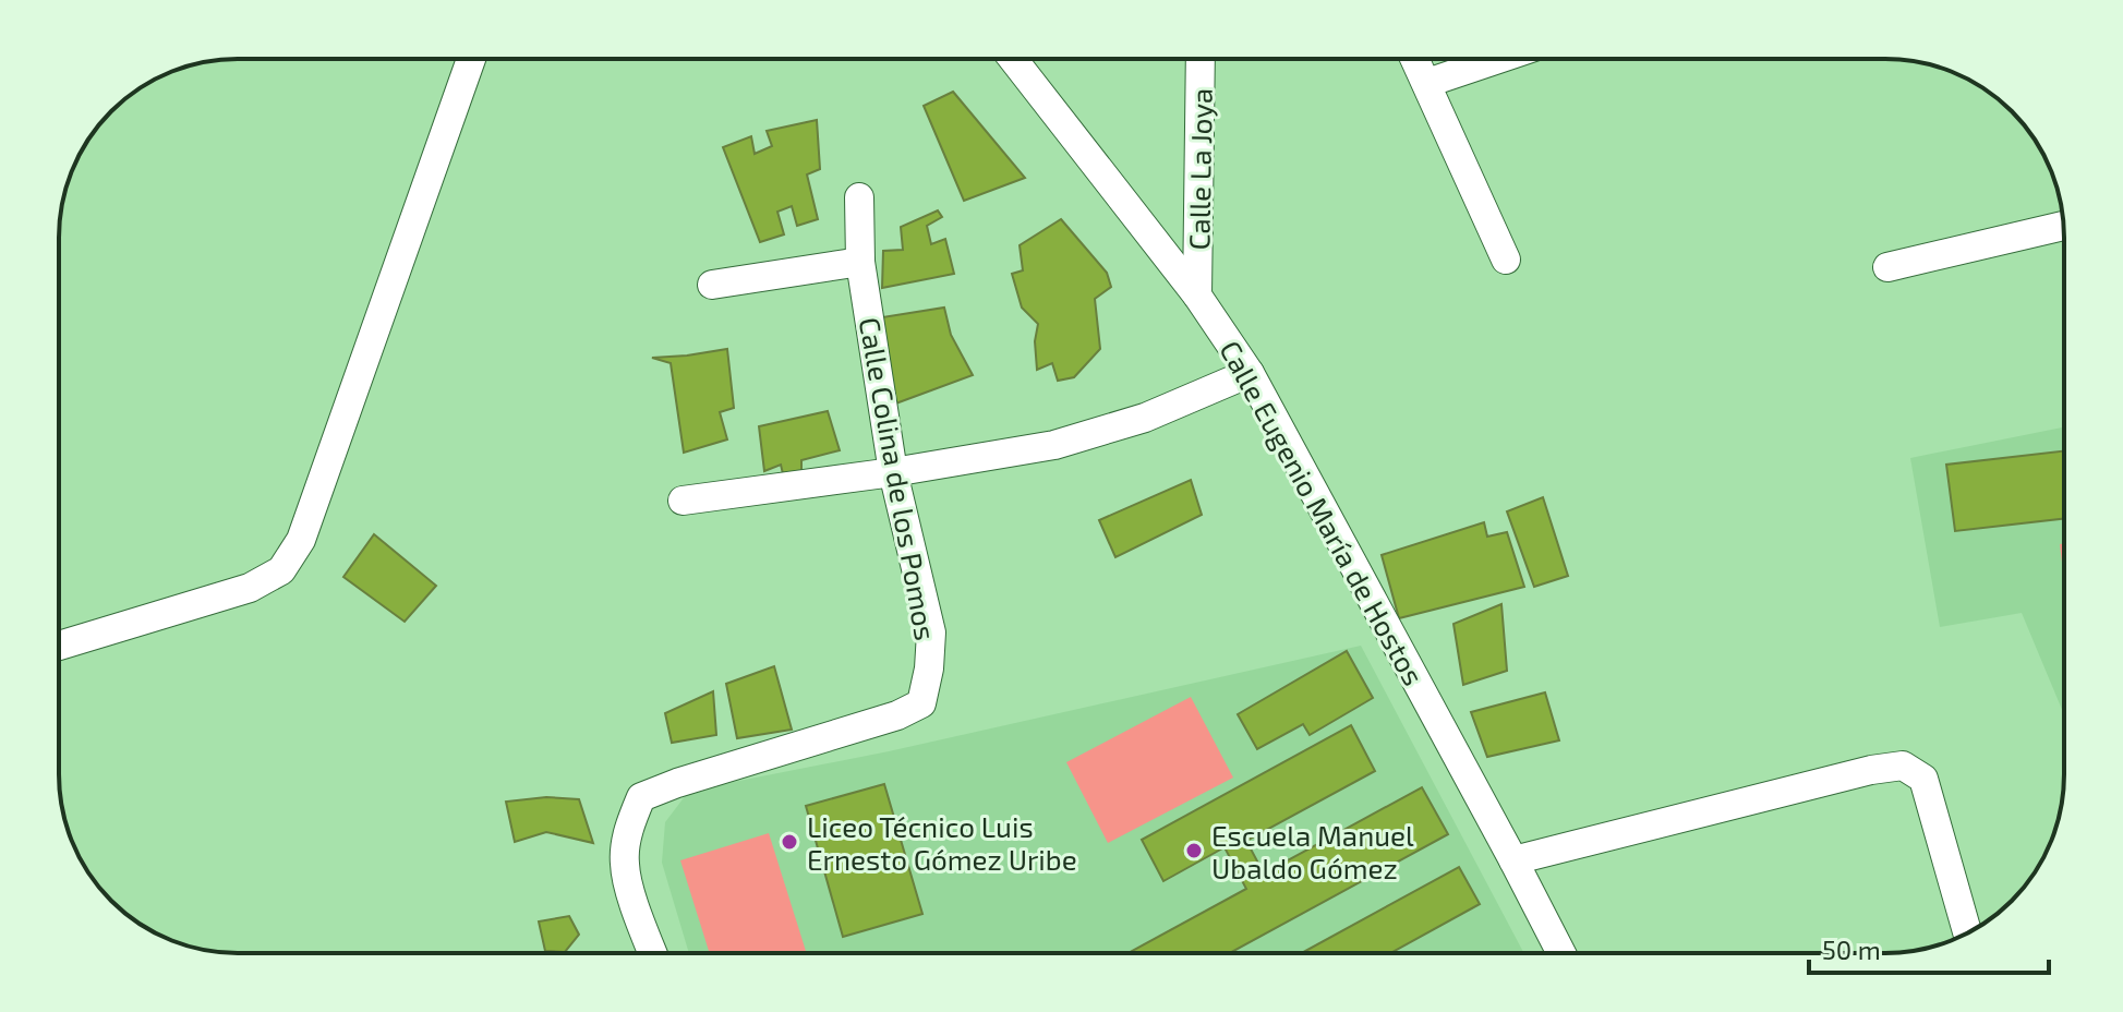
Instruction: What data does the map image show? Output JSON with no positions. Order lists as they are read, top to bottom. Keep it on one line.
{"streets":{"street":["Calle La Joya","Calle Colina de los Pomos","Calle Eugenio María de Hostos"]},"crossings":[["Calle La Joya","Calle Eugenio María de Hostos"]],"places":["Liceo Técnico Luis Ernesto Gómez Uribe","Escuela Manuel Ubaldo Gómez"],"scale_bar":"50 m"}
